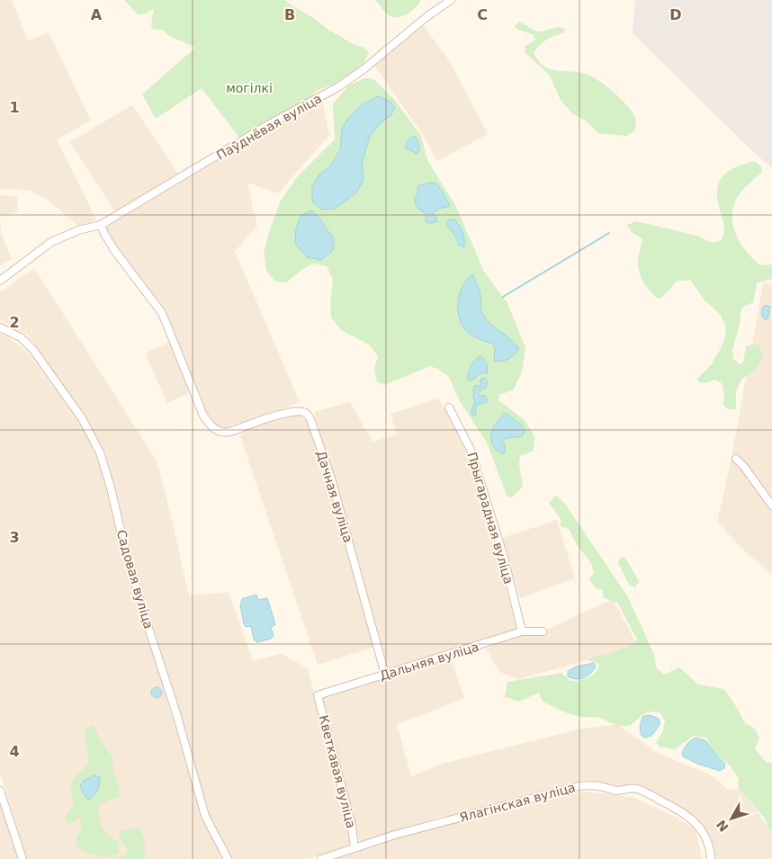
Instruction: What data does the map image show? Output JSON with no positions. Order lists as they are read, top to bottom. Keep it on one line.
{"streets":{"street":["Паўднёвая вуліца","Дачная вуліца","Прыгарадная вуліца","Садовая вуліца","Дальняя вуліца","Кветкавая вуліца","Ялагінская вуліца"]},"crossings":[["Паўднёвая вуліца","Дачная вуліца"],["Дачная вуліца","Дальняя вуліца"],["Прыгарадная вуліца","Дальняя вуліца"],["Дальняя вуліца","Кветкавая вуліца"],["Кветкавая вуліца","Ялагінская вуліца"]],"parks":["могілкі"],"north":"bottom left","grid":{"columns":["A","B","C","D"],"rows":["1","2","3","4"]}}
